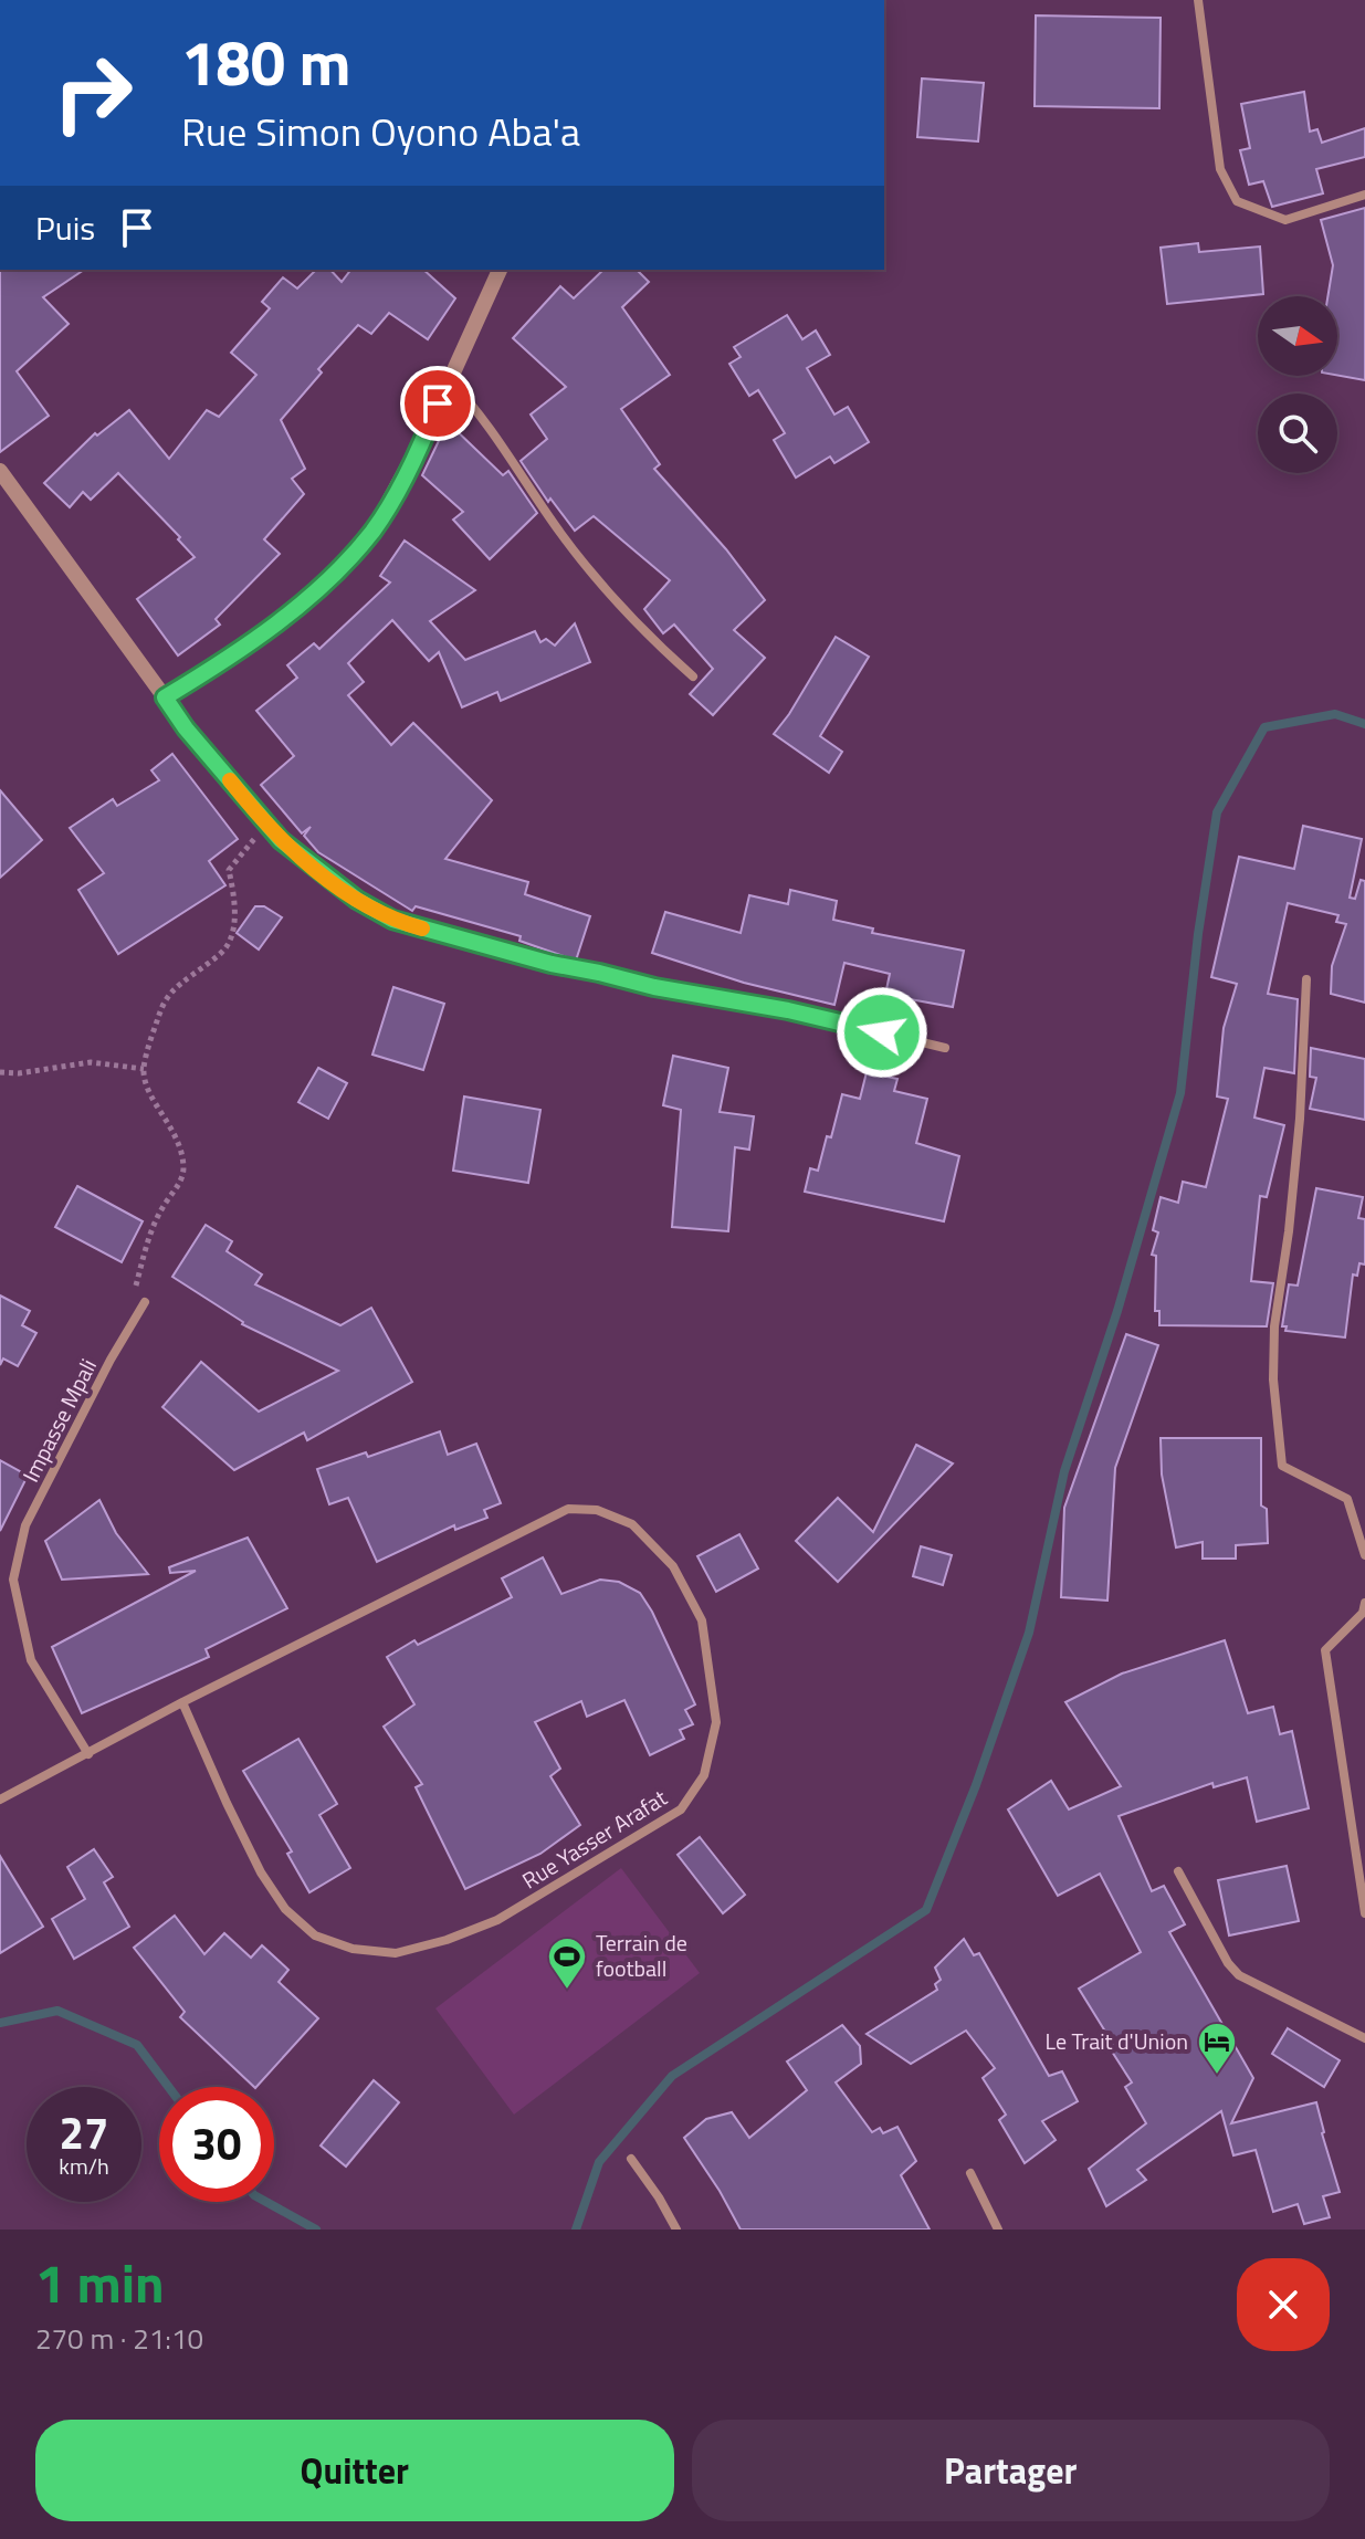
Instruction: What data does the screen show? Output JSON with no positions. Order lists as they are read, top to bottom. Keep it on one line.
{"streets":{"street":["Impasse Mpali","Rue Yasser Arafat"]},"crossings":[["Impasse Mpali","Rue Yasser Arafat"]],"places":{"sports":["Terrain de football"],"hotel":["Le Trait d'Union"]},"north":"right","page":{"turn":["180 m","Rue Simon Oyono Aba'a"],"then":"Puis","speed":"27 km/h","limit":"30","heading":["1 min","270 m · 21:10"],"buttons":["Quitter","Partager"]}}
